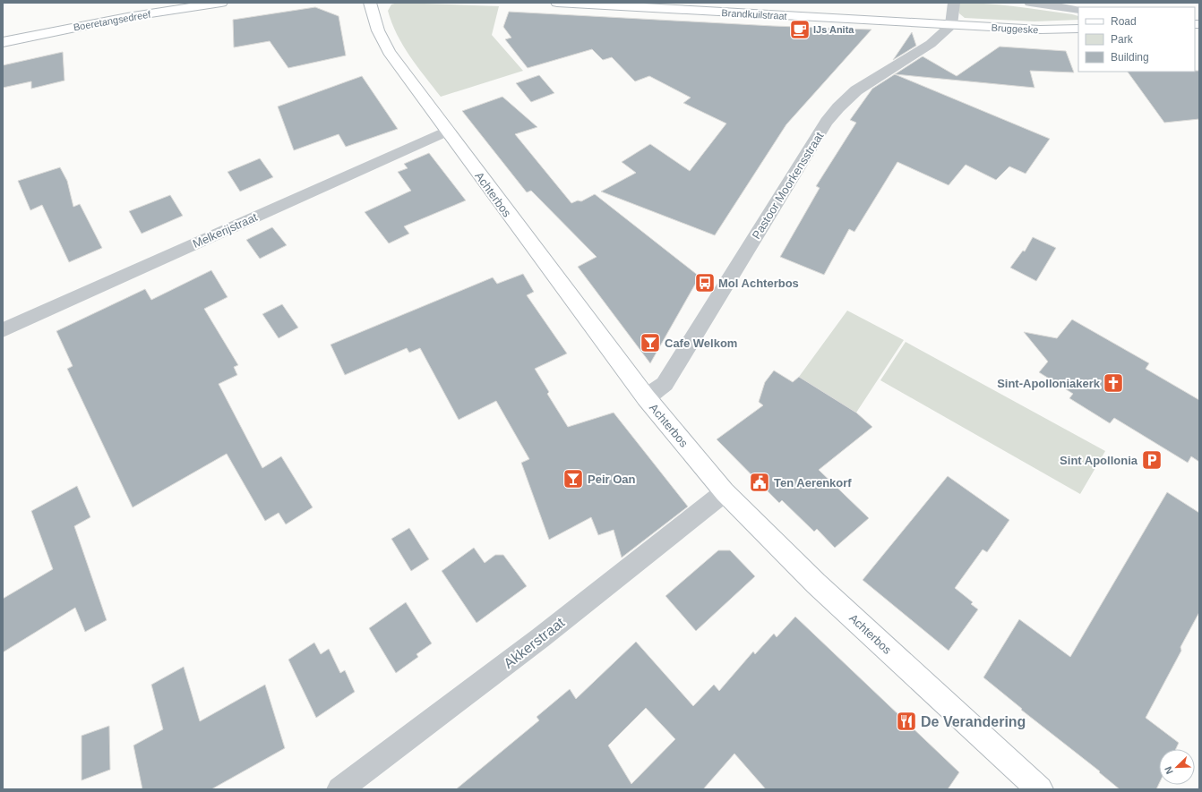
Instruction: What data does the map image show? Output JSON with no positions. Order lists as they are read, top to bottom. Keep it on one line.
{"streets":{"street":["Brandkuilstraat","Boeretangsedreef","Bruggeske","Pastoor Moorkensstraat","Achterbos","Melkerijstraat","Akkerstraat"]},"crossings":[["Brandkuilstraat","Bruggeske"],["Brandkuilstraat","Pastoor Moorkensstraat"],["Bruggeske","Pastoor Moorkensstraat"],["Pastoor Moorkensstraat","Achterbos"],["Achterbos","Melkerijstraat"],["Achterbos","Akkerstraat"]],"places":{"cafe":["IJs Anita"],"bus stop":["Mol Achterbos"],"bar":["Cafe Welkom","Peir Oan"],"church":["Sint-Apolloniakerk"],"parking":["Sint Apollonia"],"public building":["Ten Aerenkorf"],"restaurant":["De Verandering"]},"legend":["Road","Park","Building"],"north":"bottom left"}
